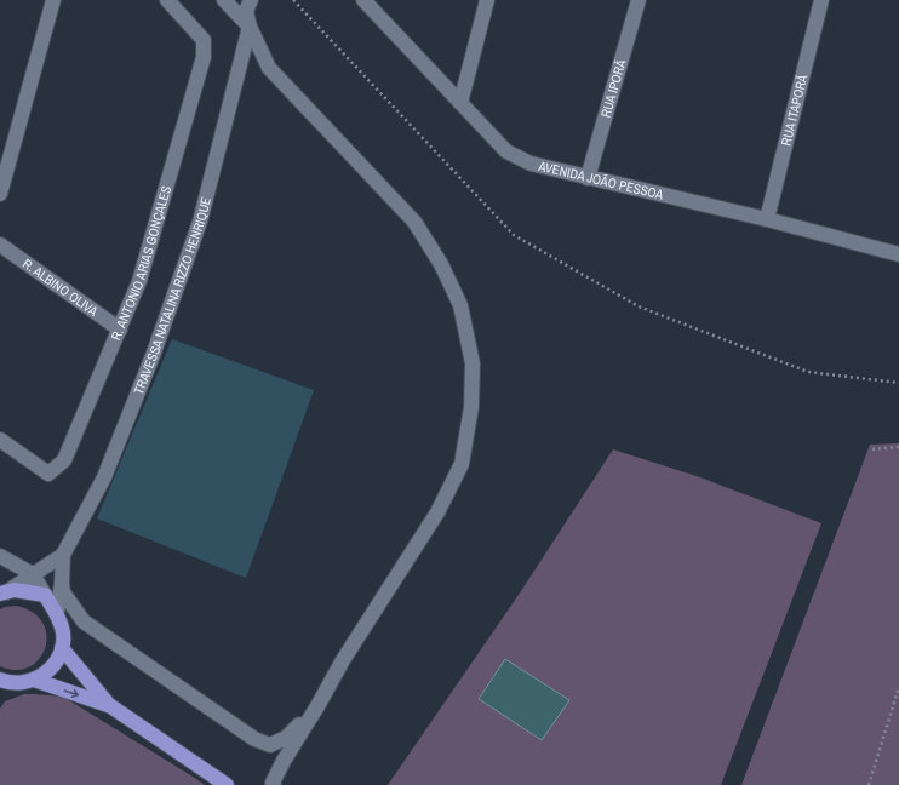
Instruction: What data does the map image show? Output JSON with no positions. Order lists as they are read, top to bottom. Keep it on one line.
{"streets":{"street":["RUA IPORÃ","RUA ITAPORÃ","AVENIDA JOÃO PESSOA","R. ANTONIO ARIAS GONÇALES","R. ALBINO OLIVA","TRAVESSA NATALINA RIZZO HENRIQUE"]},"crossings":[["RUA IPORÃ","AVENIDA JOÃO PESSOA"],["RUA ITAPORÃ","AVENIDA JOÃO PESSOA"],["R. ANTONIO ARIAS GONÇALES","R. ALBINO OLIVA"]]}
